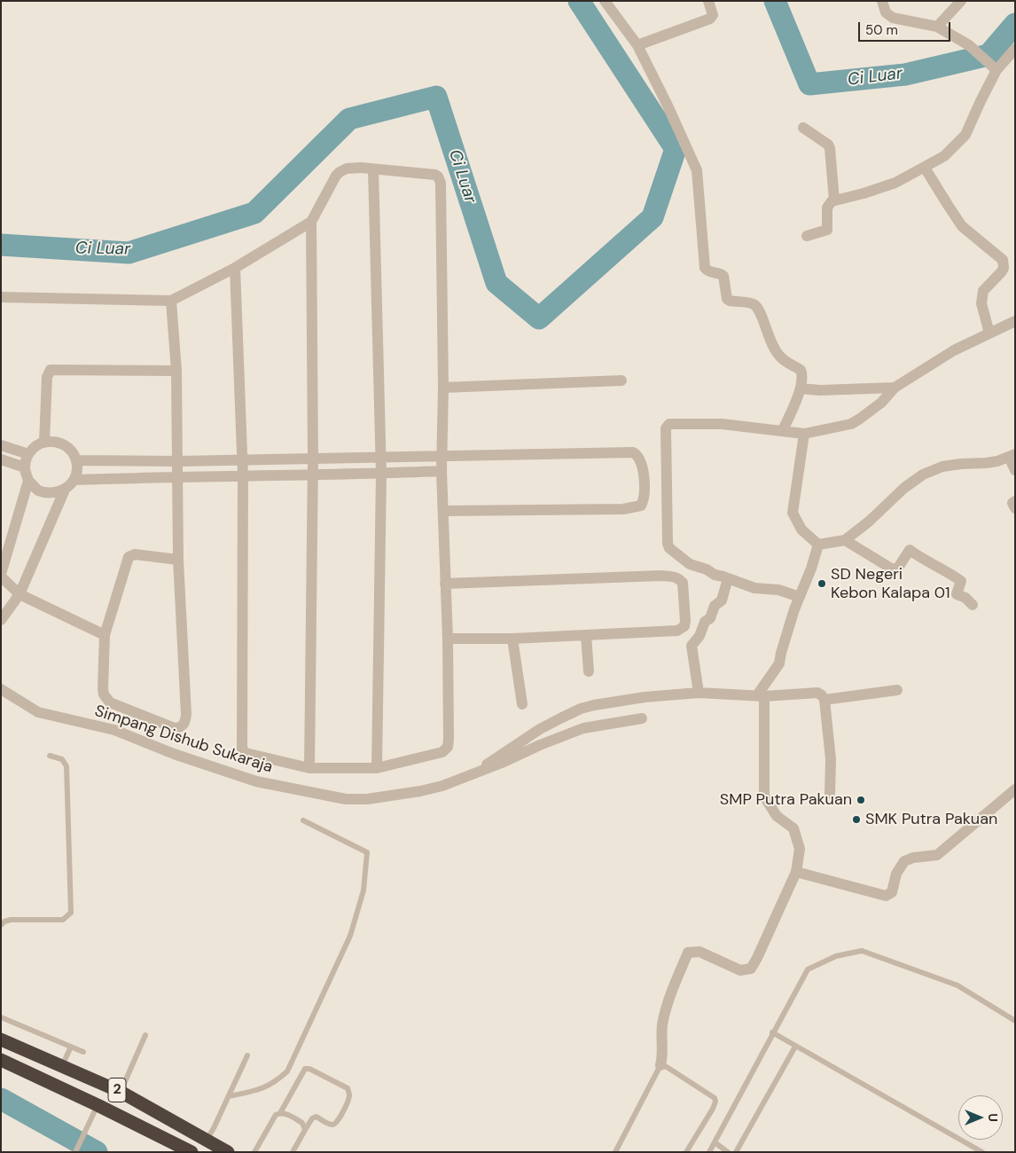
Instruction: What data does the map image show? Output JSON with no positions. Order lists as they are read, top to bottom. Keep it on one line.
{"streets":{"highway":["2"],"street":["Simpang Dishub Sukaraja"]},"water":["Ci Luar"],"places":["SD Negeri Kebon Kalapa 01","SMP Putra Pakuan","SMK Putra Pakuan"],"scale_bar":"50 m","north":"right"}
